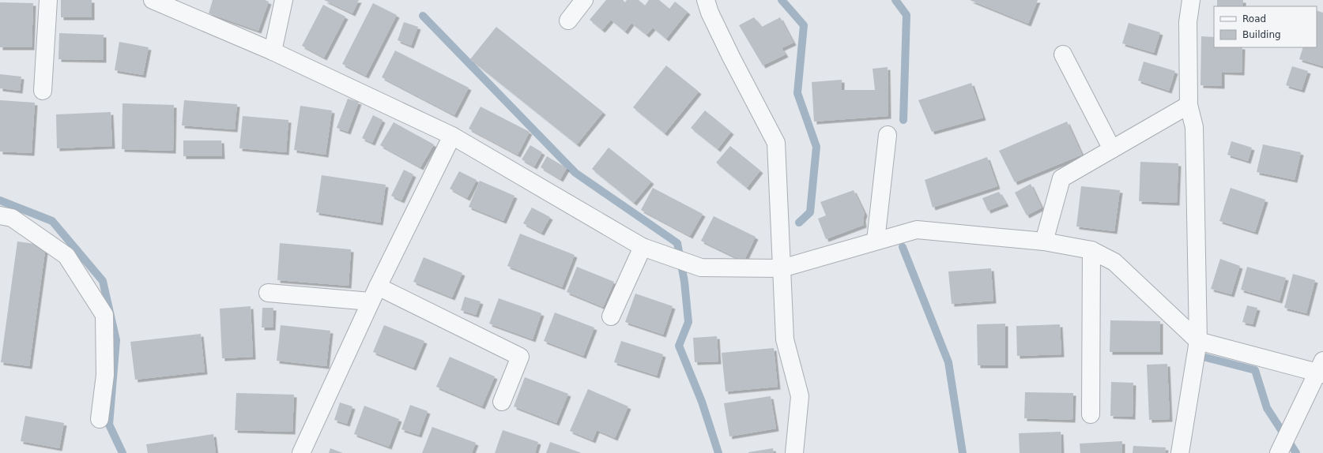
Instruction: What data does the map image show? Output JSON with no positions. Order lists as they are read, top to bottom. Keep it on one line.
{"legend":["Road","Building"]}
